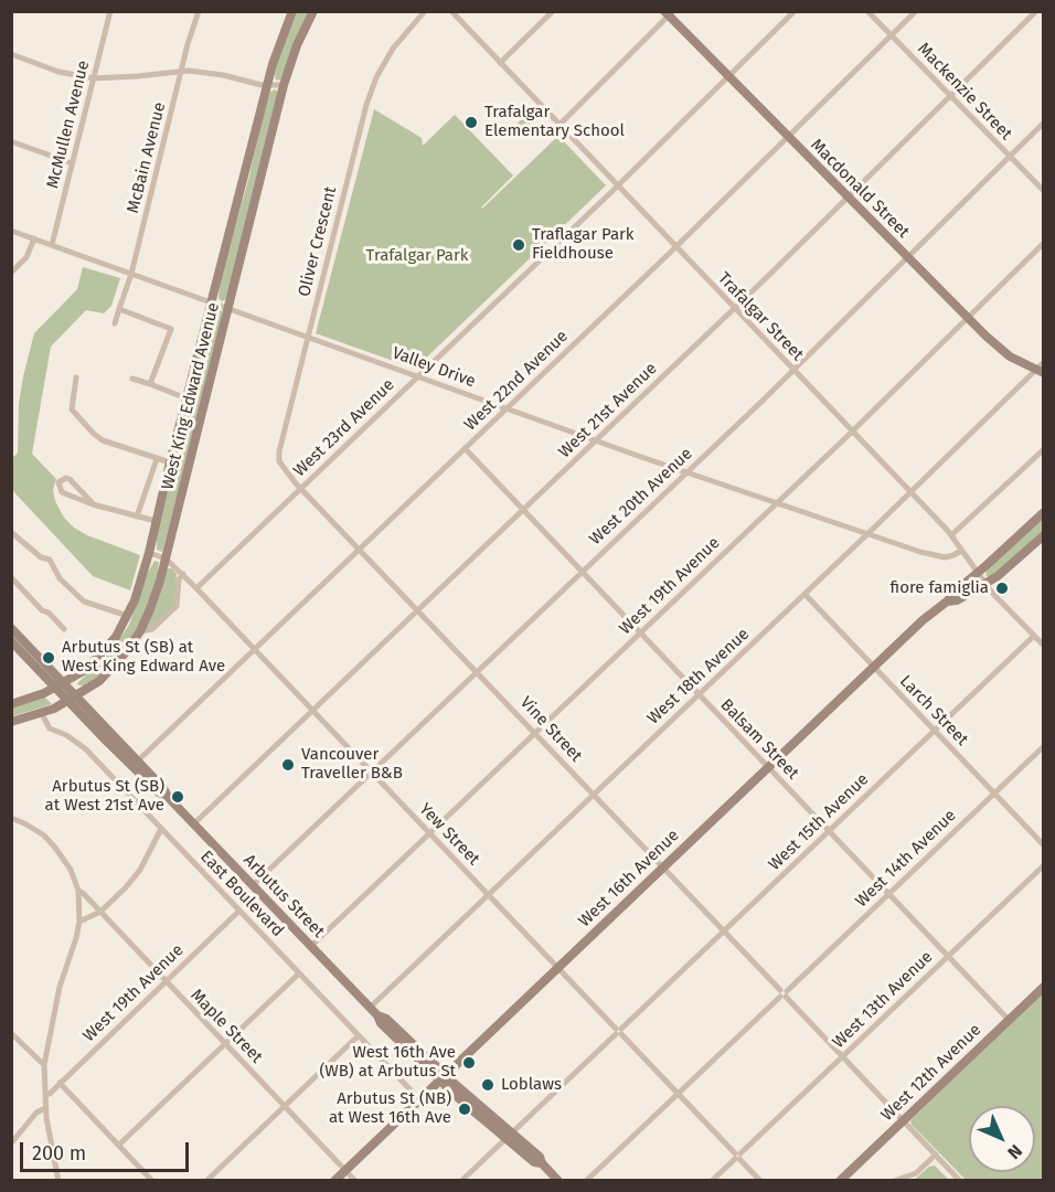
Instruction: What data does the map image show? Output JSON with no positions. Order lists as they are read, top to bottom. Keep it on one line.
{"streets":{"main road":["Macdonald Street","West King Edward Avenue","West 16th Avenue","Arbutus Street","West 12th Avenue"],"street":["Mackenzie Street","McMullen Avenue","McBain Avenue","Oliver Crescent","Trafalgar Street","Valley Drive","West 22nd Avenue","West 21st Avenue","West 23rd Avenue","West 20th Avenue","West 19th Avenue","West 18th Avenue","Larch Street","Vine Street","Balsam Street","West 15th Avenue","Yew Street","West 14th Avenue","East Boulevard","West 13th Avenue","Maple Street"]},"crossings":[["Mackenzie Street","West 22nd Avenue"],["Mackenzie Street","West 21st Avenue"],["Mackenzie Street","West 20th Avenue"],["McMullen Avenue","Valley Drive"],["McBain Avenue","Valley Drive"],["Macdonald Street","West 22nd Avenue"],["Macdonald Street","West 21st Avenue"],["Macdonald Street","West 23rd Avenue"],["Macdonald Street","West 20th Avenue"],["Macdonald Street","West 19th Avenue"],["Macdonald Street","West 18th Avenue"],["Oliver Crescent","Valley Drive"],["Oliver Crescent","West 23rd Avenue"],["Oliver Crescent","Vine Street"],["Trafalgar Street","Valley Drive"],["Trafalgar Street","West 22nd Avenue"],["Trafalgar Street","West 21st Avenue"],["Trafalgar Street","West 23rd Avenue"],["Trafalgar Street","West 20th Avenue"],["Trafalgar Street","West 19th Avenue"],["Trafalgar Street","West 18th Avenue"],["Trafalgar Street","West 15th Avenue"],["Trafalgar Street","West 16th Avenue"],["Valley Drive","West 22nd Avenue"],["Valley Drive","West King Edward Avenue"],["Valley Drive","West 21st Avenue"],["Valley Drive","West 23rd Avenue"],["Valley Drive","West 20th Avenue"],["Valley Drive","West 19th Avenue"],["Valley Drive","West 18th Avenue"],["West 22nd Avenue","Vine Street"],["West 22nd Avenue","Balsam Street"],["West 22nd Avenue","Yew Street"],["West 22nd Avenue","Arbutus Street"],["West King Edward Avenue","Yew Street"],["West King Edward Avenue","East Boulevard"],["West King Edward Avenue","Arbutus Street"],["West 21st Avenue","Vine Street"],["West 21st Avenue","Balsam Street"],["West 21st Avenue","Yew Street"],["West 21st Avenue","Arbutus Street"],["West 23rd Avenue","Vine Street"],["West 23rd Avenue","Yew Street"],["West 20th Avenue","Vine Street"],["West 20th Avenue","Balsam Street"],["West 20th Avenue","Yew Street"],["West 20th Avenue","Arbutus Street"],["West 19th Avenue","Vine Street"],["West 19th Avenue","Balsam Street"],["West 19th Avenue","Yew Street"],["West 19th Avenue","East Boulevard"],["West 19th Avenue","Arbutus Street"],["West 19th Avenue","Maple Street"],["West 18th Avenue","Larch Street"],["West 18th Avenue","Vine Street"],["West 18th Avenue","Balsam Street"],["West 18th Avenue","Yew Street"],["West 18th Avenue","Arbutus Street"],["Larch Street","West 15th Avenue"],["Larch Street","West 14th Avenue"],["Larch Street","West 16th Avenue"],["Vine Street","West 15th Avenue"],["Vine Street","West 14th Avenue"],["Vine Street","West 16th Avenue"],["Vine Street","West 13th Avenue"],["Vine Street","West 12th Avenue"],["Balsam Street","West 15th Avenue"],["Balsam Street","West 14th Avenue"],["Balsam Street","West 16th Avenue"],["Balsam Street","West 13th Avenue"],["Balsam Street","West 12th Avenue"],["West 15th Avenue","Yew Street"],["West 15th Avenue","Arbutus Street"],["Yew Street","West 14th Avenue"],["Yew Street","West 16th Avenue"],["Yew Street","West 13th Avenue"],["West 16th Avenue","East Boulevard"],["West 16th Avenue","Arbutus Street"],["West 16th Avenue","Maple Street"]],"parks":["Trafalgar Park"],"places":["Trafalgar Elementary School","Traflagar Park Fieldhouse","fiore famiglia","Arbutus St (SB) at West King Edward Ave","Vancouver Traveller B&B","Arbutus St (SB) at West 21st Ave","West 16th Ave (WB) at Arbutus St","Loblaws","Arbutus St (NB) at West 16th Ave"],"scale_bar":"200 m","north":"bottom right"}
